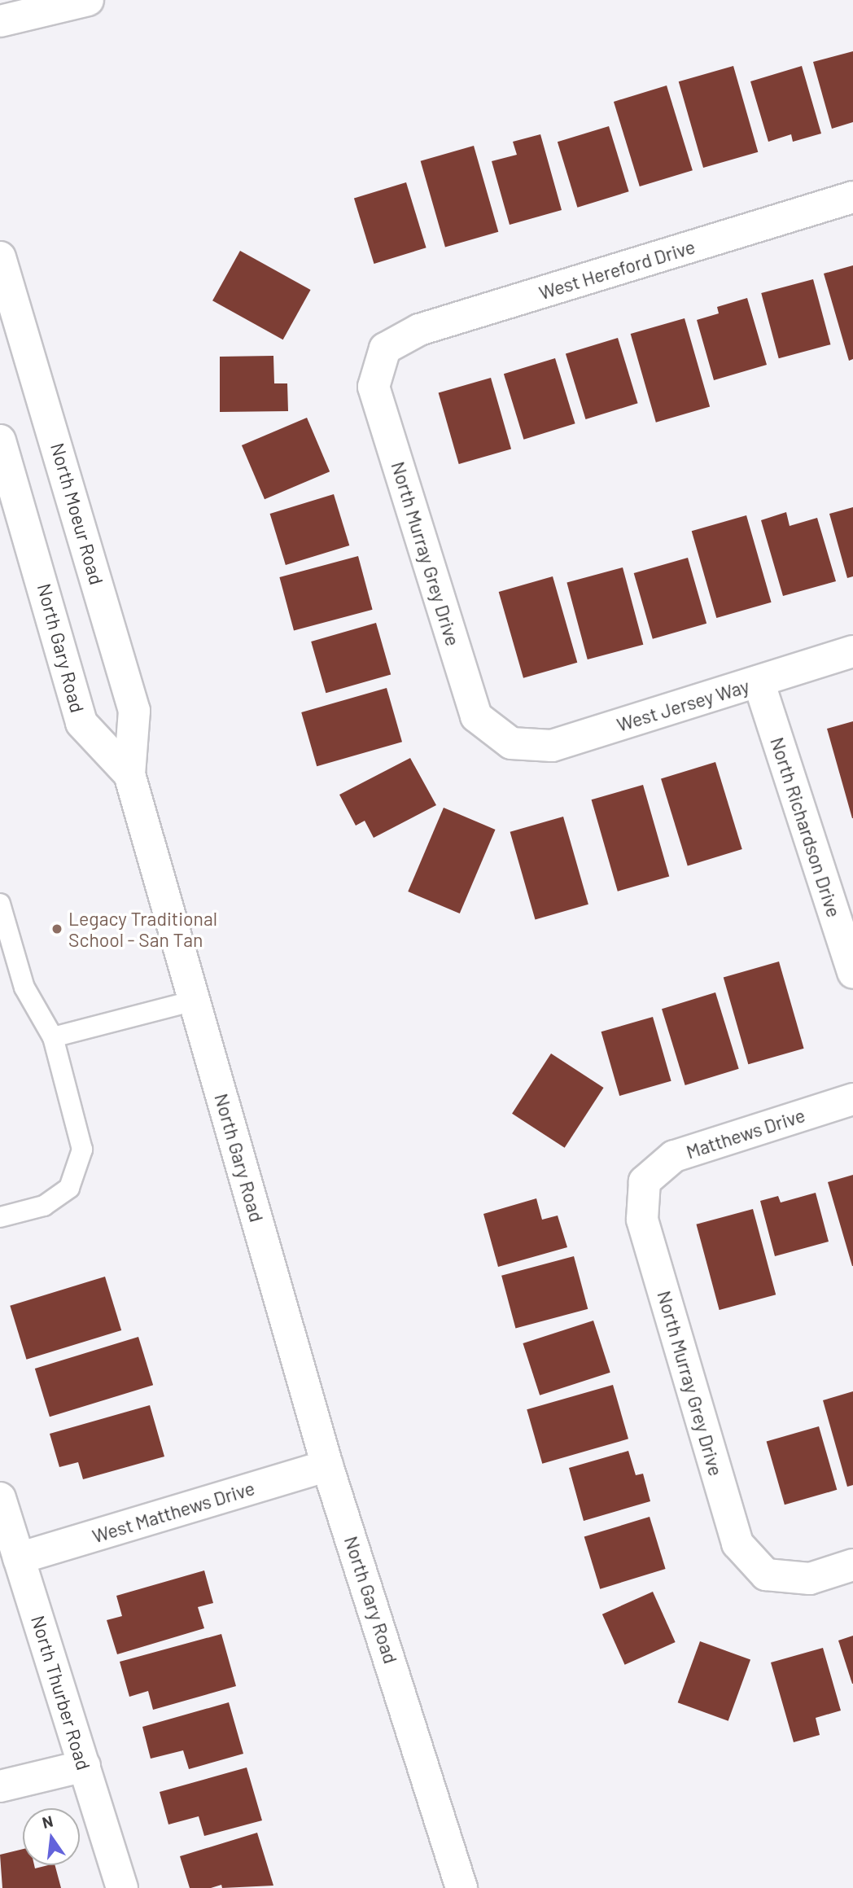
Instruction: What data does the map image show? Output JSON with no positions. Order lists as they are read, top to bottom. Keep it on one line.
{"streets":{"street":["West Hereford Drive","North Moeur Road","North Murray Grey Drive","North Gary Road","West Jersey Way","North Richardson Drive","Matthews Drive","West Matthews Drive","North Thurber Road"]},"crossings":[["West Hereford Drive","North Murray Grey Drive"],["North Moeur Road","North Gary Road"],["North Murray Grey Drive","West Jersey Way"],["North Murray Grey Drive","Matthews Drive"],["North Gary Road","West Matthews Drive"],["West Jersey Way","North Richardson Drive"],["West Matthews Drive","North Thurber Road"]],"places":["Legacy Traditional School - San Tan"],"north":"top"}
